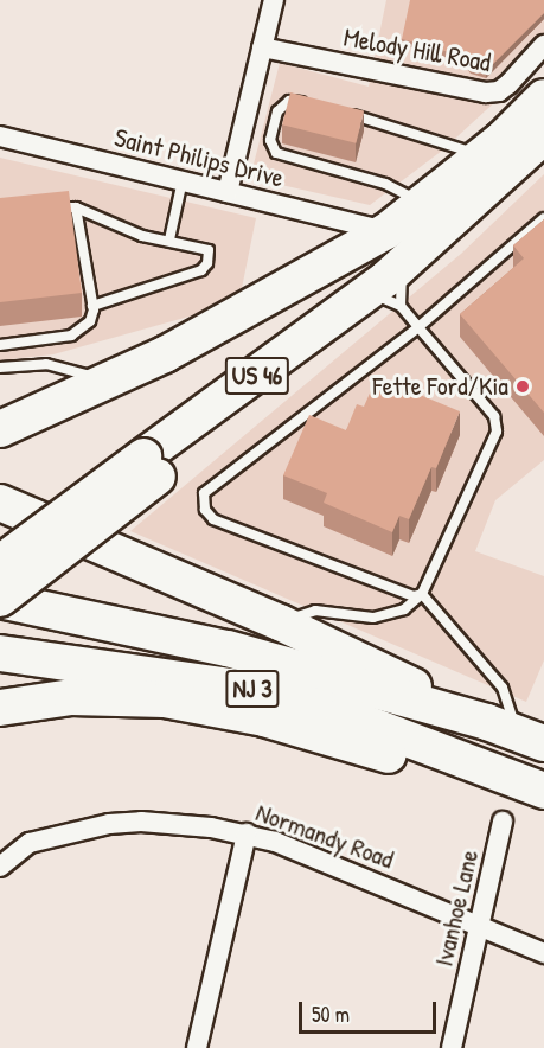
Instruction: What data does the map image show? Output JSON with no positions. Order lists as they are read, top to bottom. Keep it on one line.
{"streets":{"highway":["US 46","NJ 3"],"street":["Melody Hill Road","Saint Philips Drive","Normandy Road","Ivanhoe Lane"]},"crossings":[["Melody Hill Road","US 46"],["Saint Philips Drive","US 46"],["Normandy Road","Ivanhoe Lane"]],"places":["Fette Ford/Kia"],"scale_bar":"50 m"}
